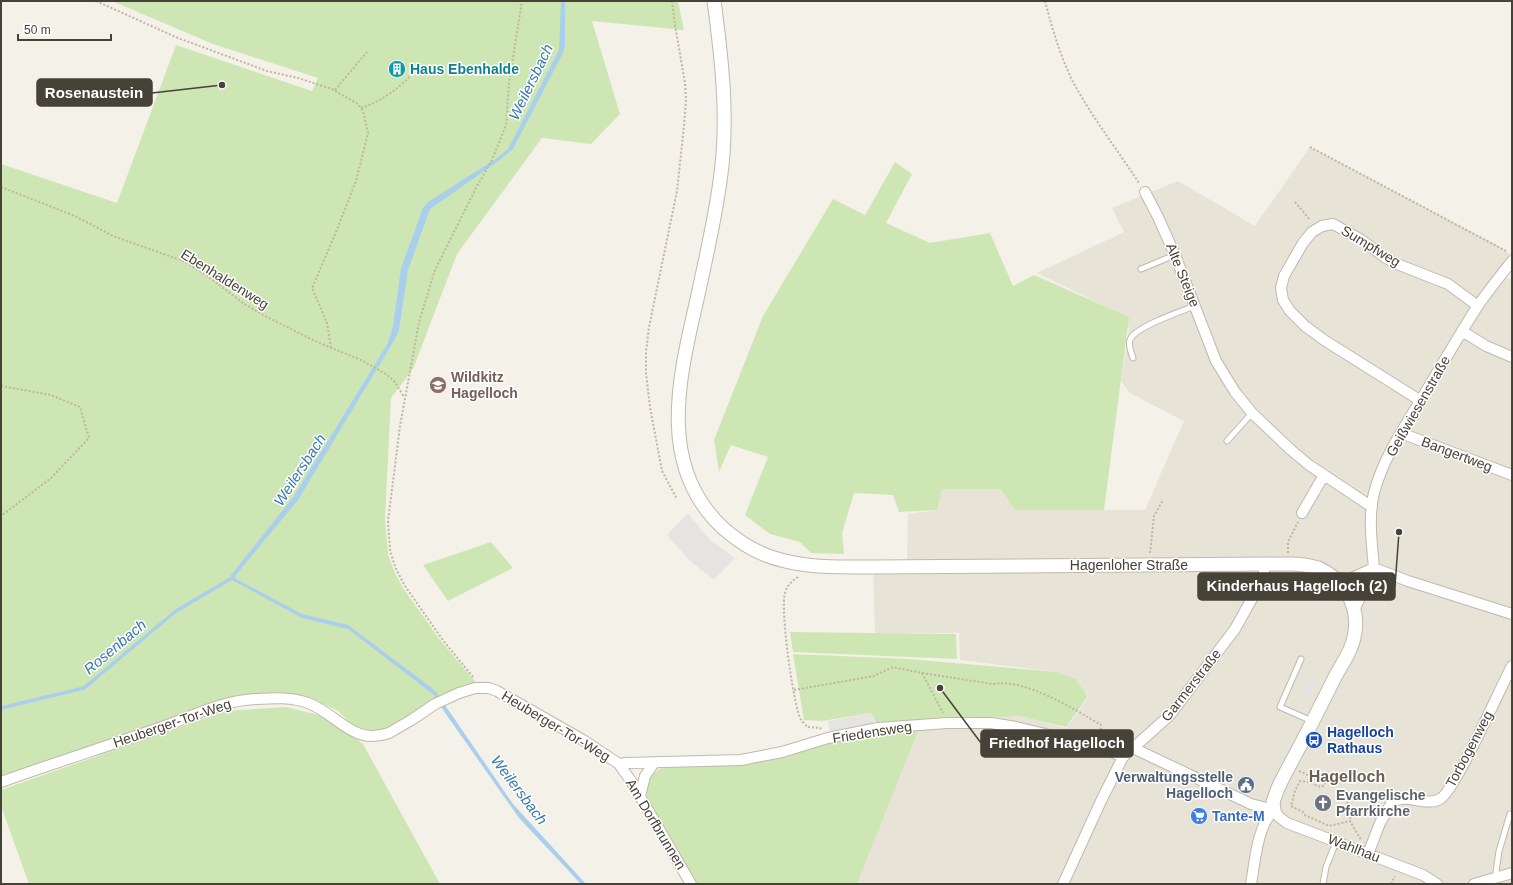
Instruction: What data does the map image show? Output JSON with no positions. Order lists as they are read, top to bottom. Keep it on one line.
{"streets":{"street":["Sumpfweg","Alte Steige","Geißwiesenstraße","Bangertweg","Hagenloher Straße","Garmerstraße","Heuberger-Tor-Weg","Friedensweg","Torbogenweg","Am Dorfbrunnen","Wahlhau"],"path":["Ebenhaldenweg"]},"crossings":[["Sumpfweg","Geißwiesenstraße"],["Alte Steige","Geißwiesenstraße"],["Geißwiesenstraße","Bangertweg"],["Hagenloher Straße","Garmerstraße"],["Hagenloher Straße","Wahlhau"],["Garmerstraße","Friedensweg"],["Heuberger-Tor-Weg","Friedensweg"],["Heuberger-Tor-Weg","Am Dorfbrunnen"],["Friedensweg","Am Dorfbrunnen"],["Torbogenweg","Wahlhau"]],"districts":["Hagelloch"],"water":["Weilersbach","Rosenbach"],"places":{"building":["Haus Ebenhalde"],"other":["Rosenaustein","Kinderhaus Hagelloch (2)","Friedhof Hagelloch"],"school or university":["Wildkitz Hagelloch"],"bus stop":["Hagelloch Rathaus"],"public building":["Verwaltungsstelle Hagelloch"],"church":["Evangelische Pfarrkirche"],"supermarket":["Tante-M"]},"scale_bar":"50 m"}
